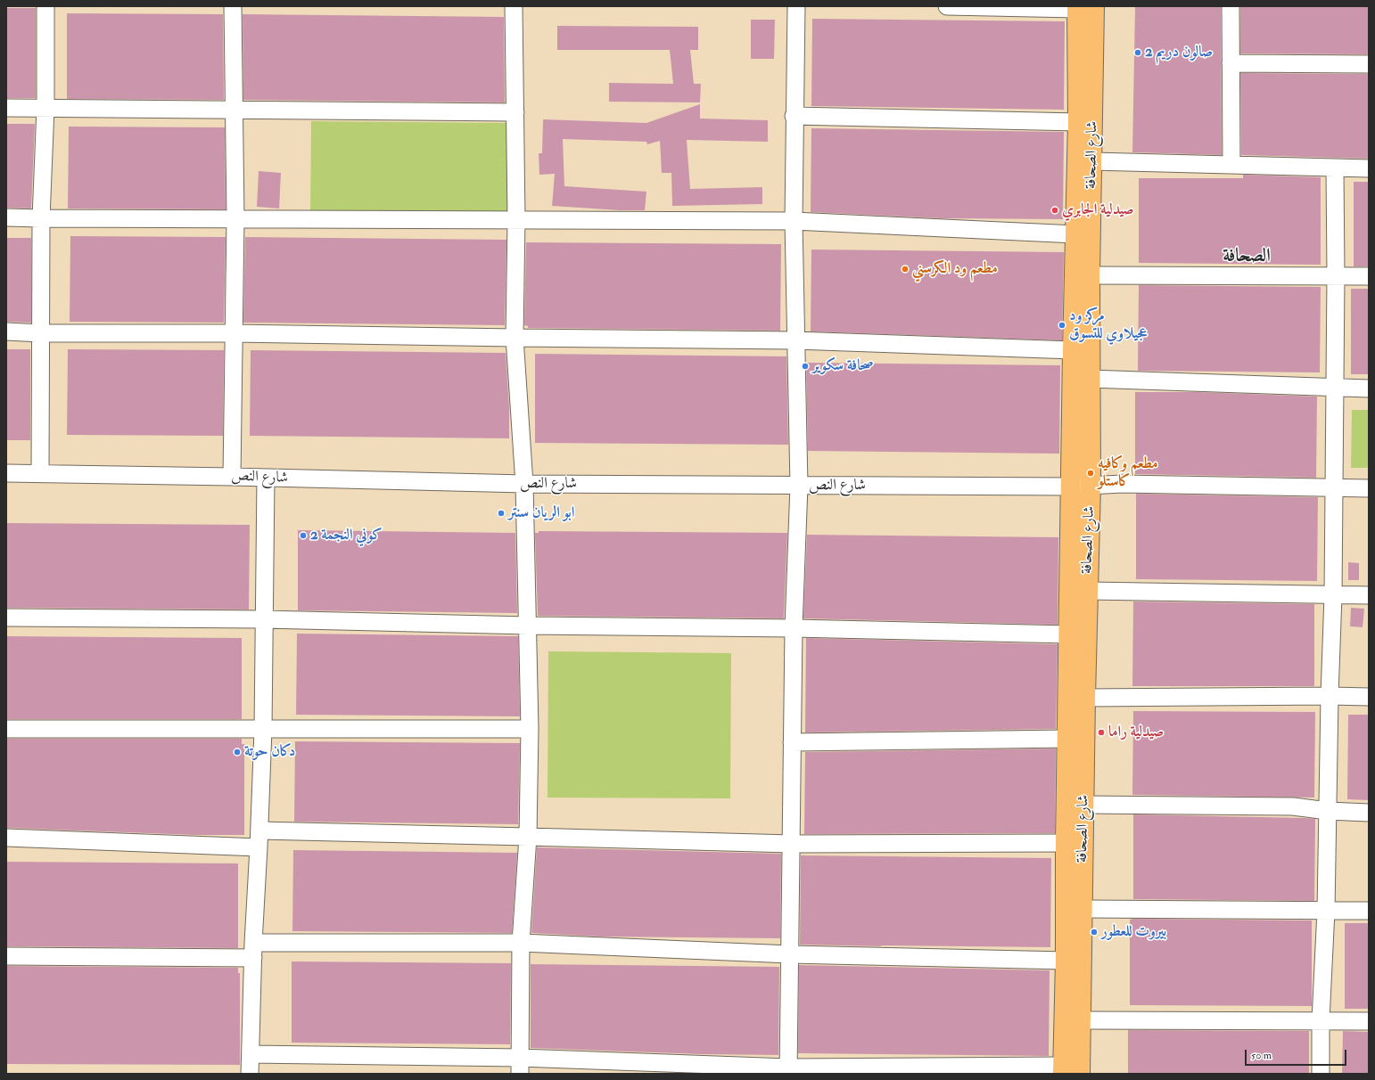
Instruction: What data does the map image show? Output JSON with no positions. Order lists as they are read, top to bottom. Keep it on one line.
{"streets":{"main road":["شارع الصحافة"],"street":["شارع النص"]},"crossings":[["شارع الصحافة","شارع النص"]],"districts":["الصحافة"],"places":["صالون دريم 2","صيدلية الجابري","مطعم ود الكرسني","مركز ود عجيلاوي للتسوق","صحافة سكوير","مطعم وكافيه كاستلو","ابو الريان سنتر","كوني النجمة 2","صيدلية راما","دكان حوتة","بيروت للعطور"],"scale_bar":"50 m"}
